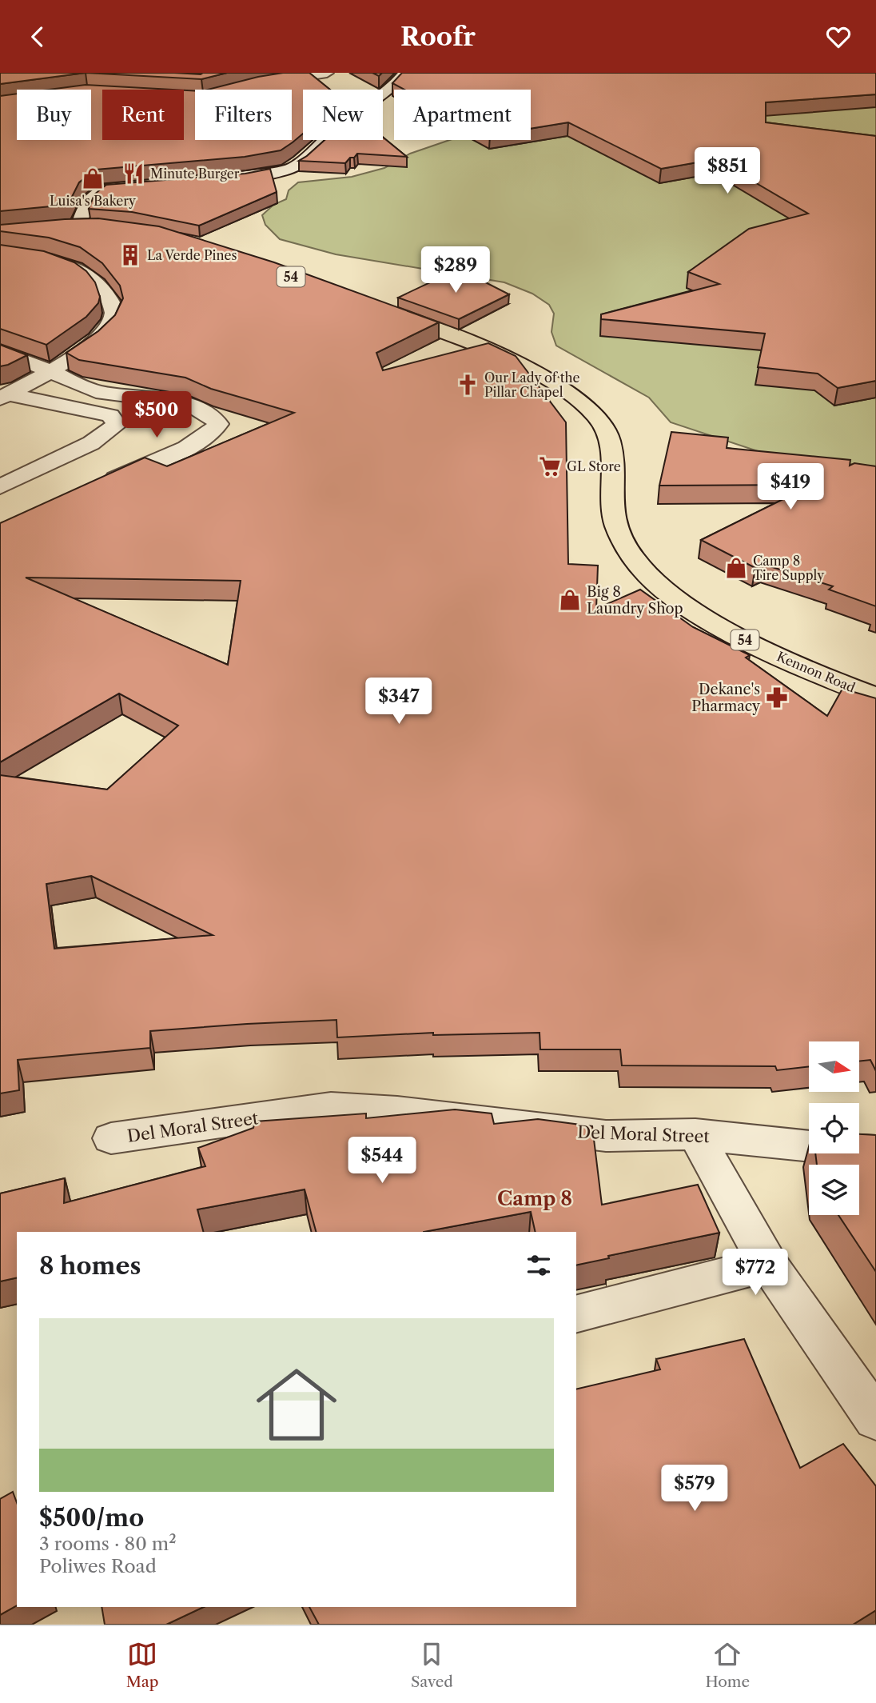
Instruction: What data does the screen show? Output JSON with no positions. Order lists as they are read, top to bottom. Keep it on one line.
{"streets":{"highway":["54","Kennon Road"],"street":["Del Moral Street"]},"districts":["Camp 8"],"places":{"restaurant":["Minute Burger"],"shop":["Luisa's Bakery","Camp 8 Tire Supply","Big 8 Laundry Shop"],"building":["La Verde Pines"],"church":["Our Lady of the Pillar Chapel"],"supermarket":["GL Store"],"pharmacy":["Dekane's Pharmacy"]},"north":"right","page":{"header":"Roofr","chip":["Buy","Rent","Filters","New","Apartment"],"price":["$851","$289","$500","$419","$347","$544","$772","$579"],"heading":"8 homes","list":[{"name":"$500/mo","note":"3 rooms · 80 m² · Poliwes Road"}],"tabs":["Map","Saved","Home"]}}
